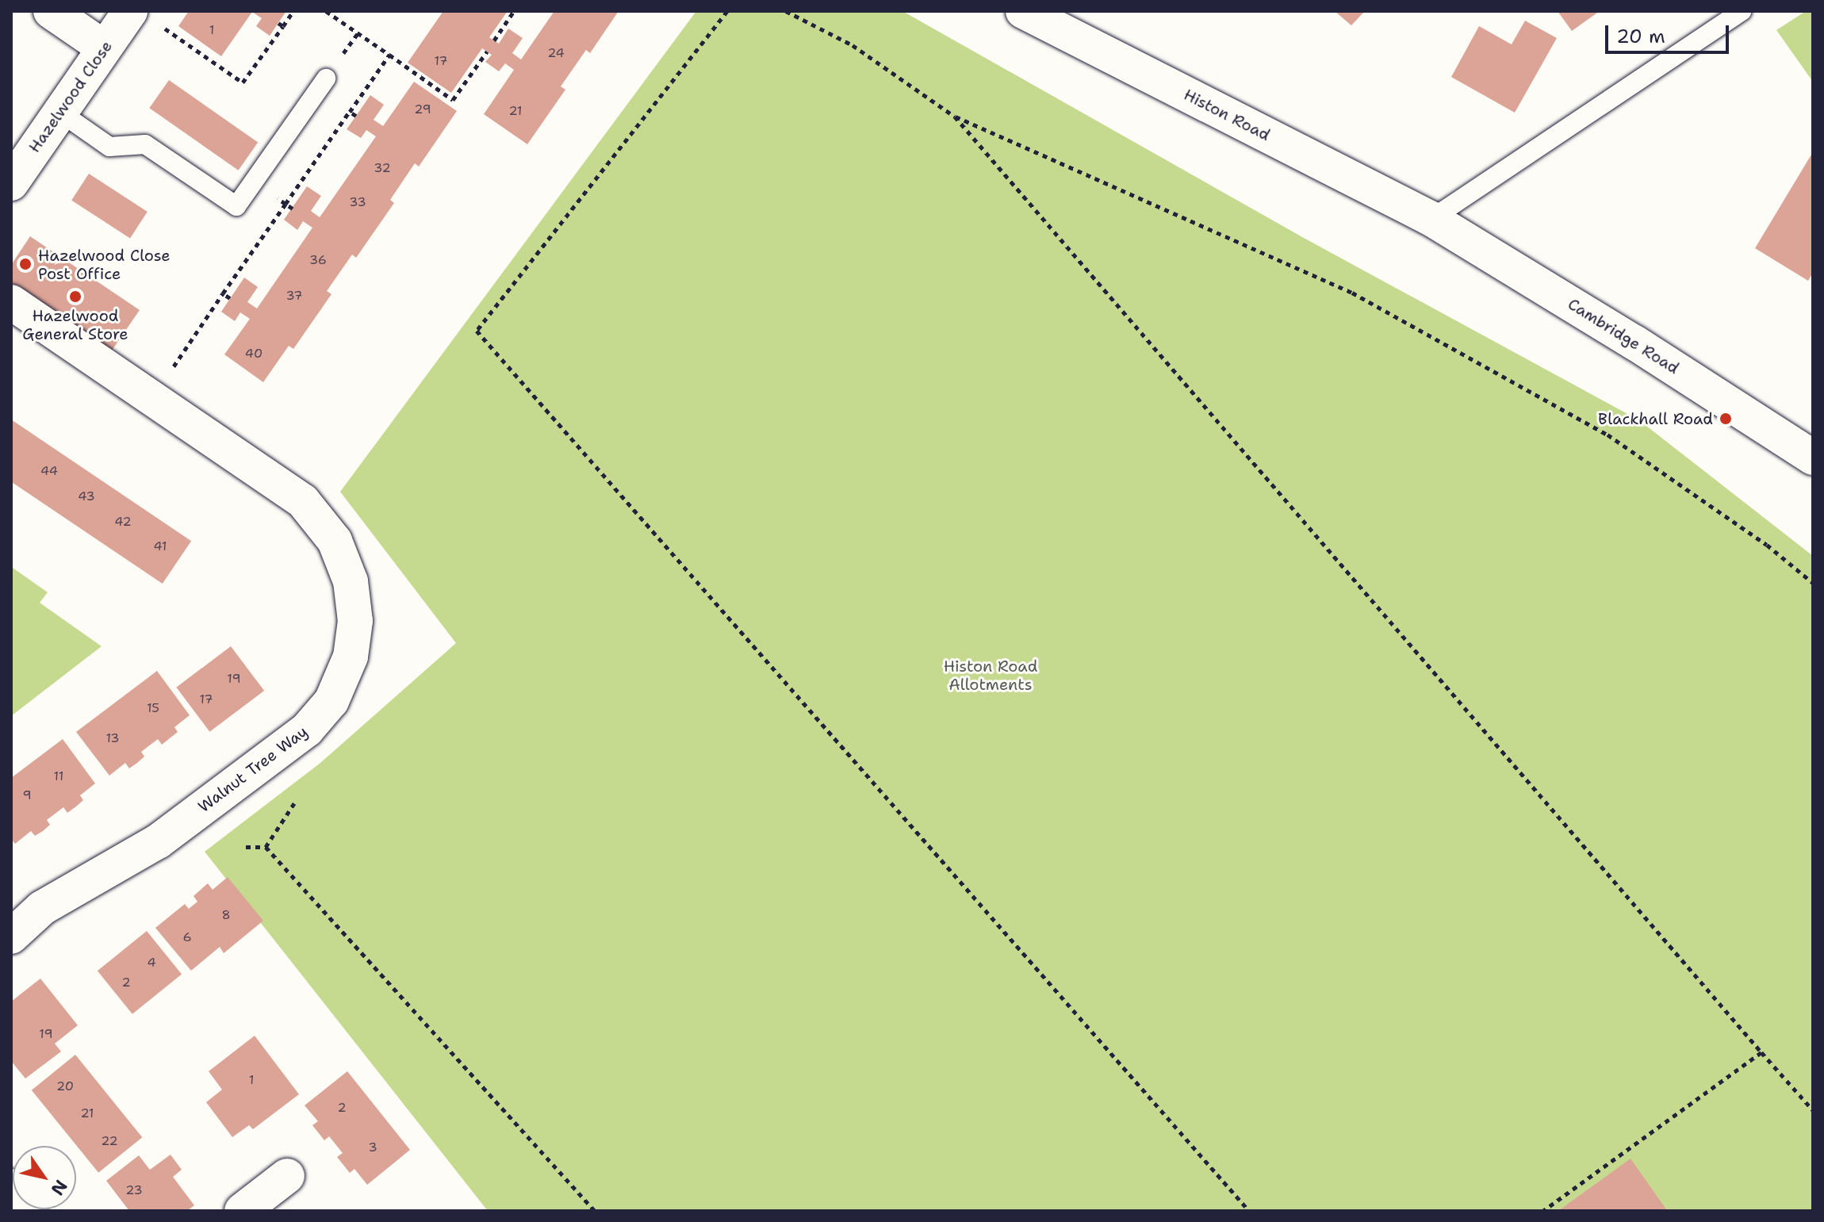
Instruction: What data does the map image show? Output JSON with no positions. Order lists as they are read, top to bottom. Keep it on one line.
{"streets":{"street":["Hazelwood Close","Histon Road","Cambridge Road","Walnut Tree Way"]},"crossings":[["Histon Road","Cambridge Road"]],"parks":["Histon Road Allotments"],"places":["Hazelwood Close Post Office","Hazelwood General Store","Blackhall Road"],"house_numbers":["1","24","17","29","21","32","33","36","37","40","44","43","42","41","19","17","15","13","11","9","8","6","4","2","19","1","20","2","21","22","3","23"],"scale_bar":"20 m","north":"bottom right"}
